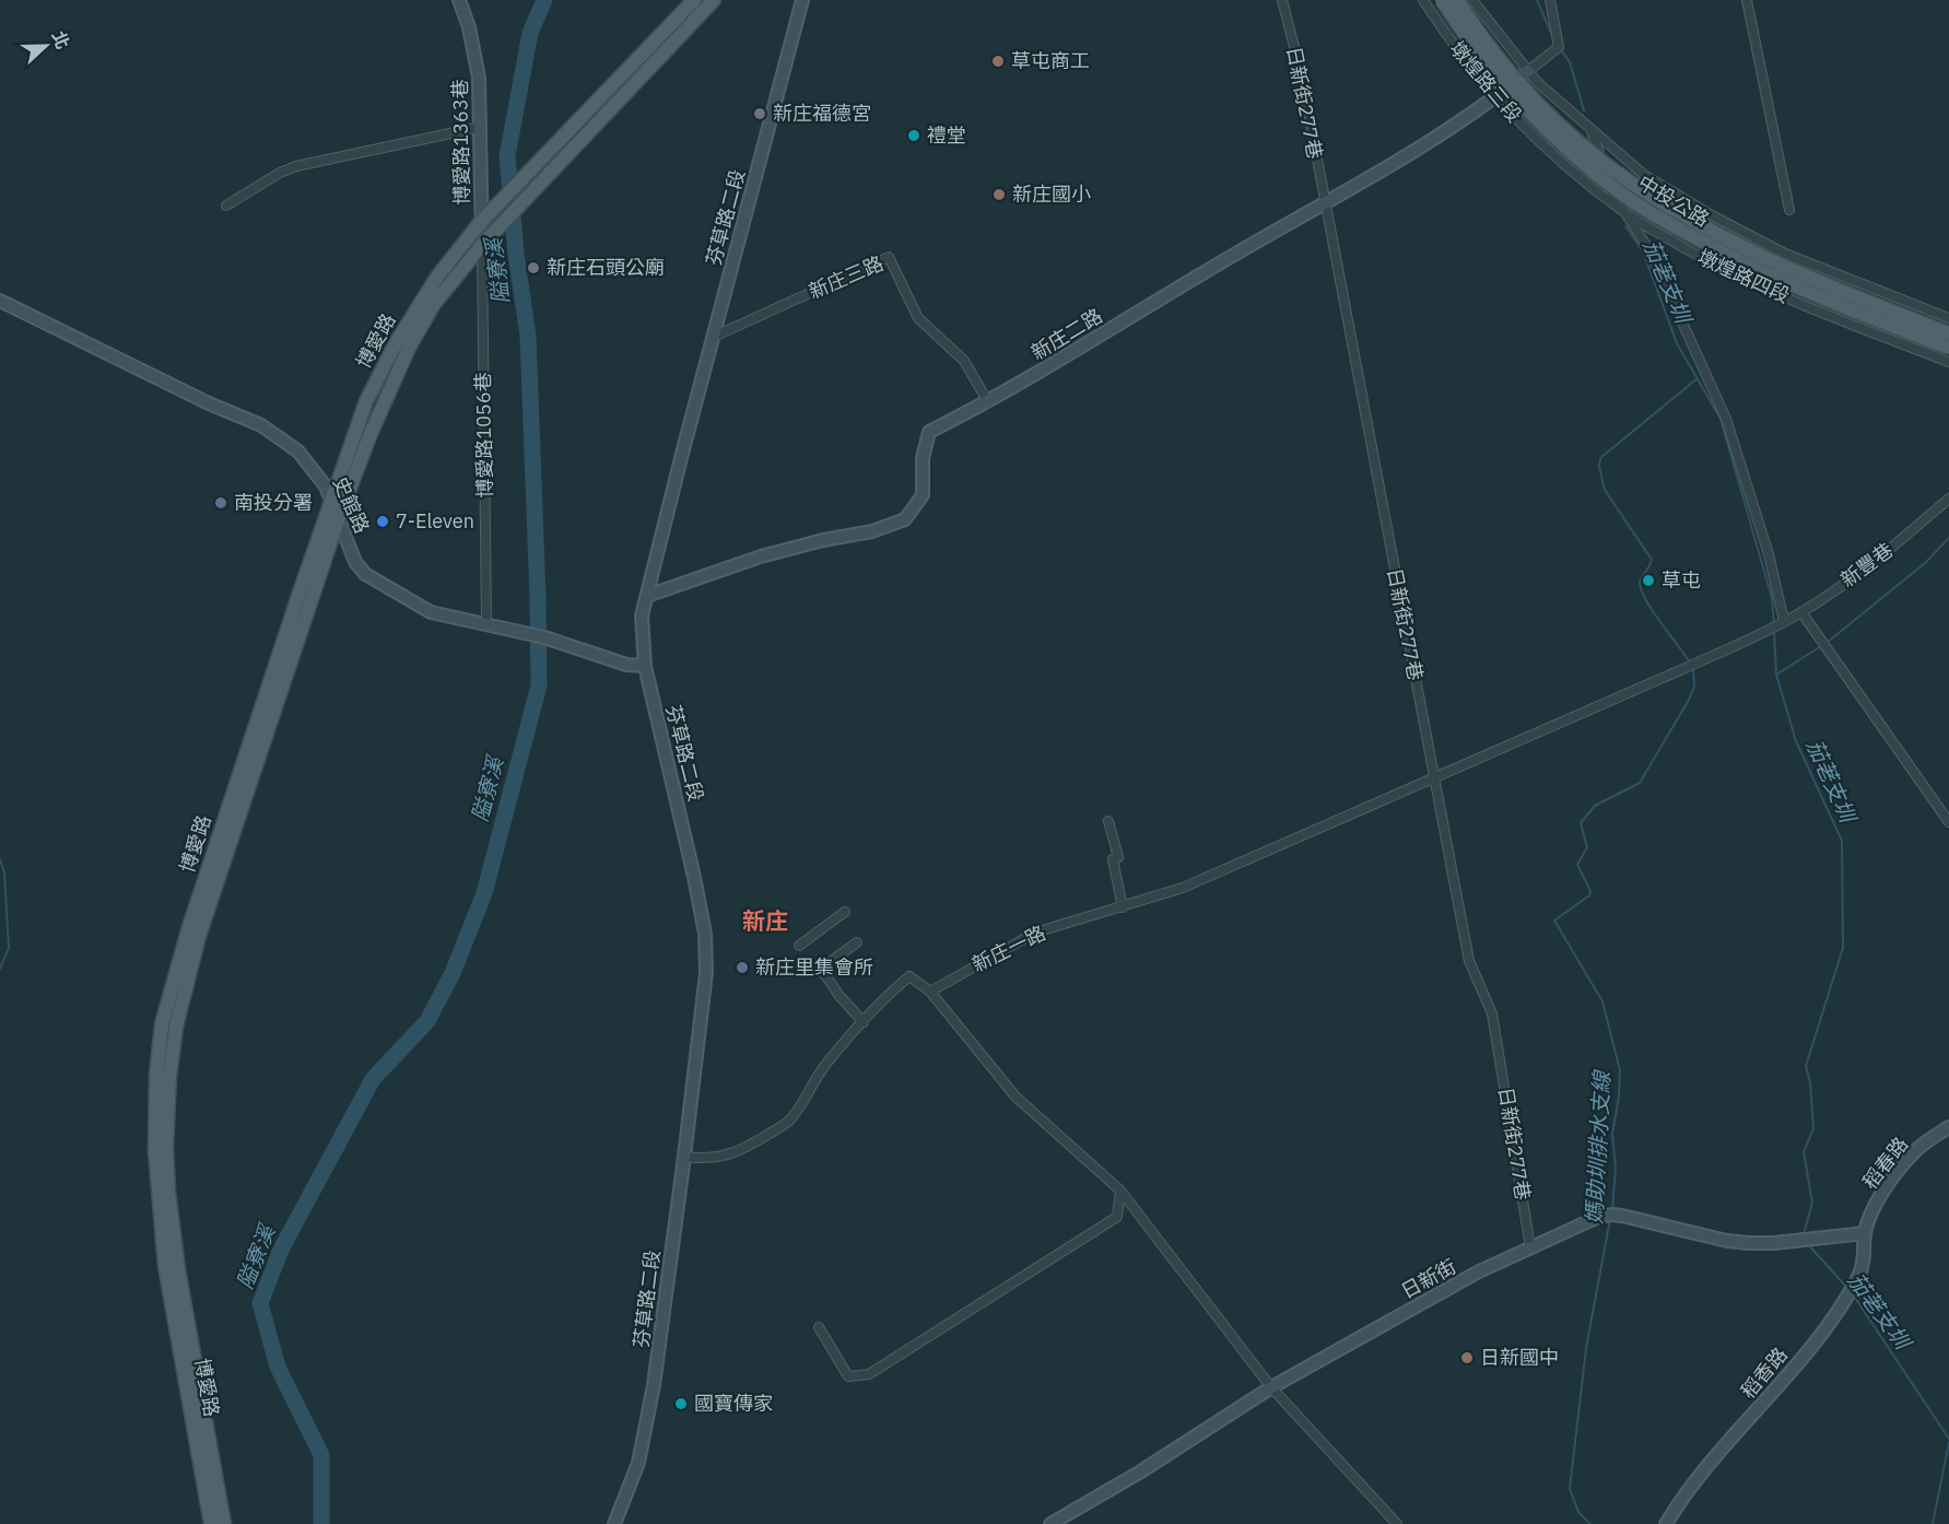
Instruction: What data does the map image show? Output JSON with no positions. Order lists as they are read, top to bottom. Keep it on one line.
{"streets":{"main road":["中投公路","博愛路"],"street":["墩煌路三段","日新街277巷","博愛路1363巷","芬草路二段","墩煌路四段","新庄三路","新庄二路","博愛路1056巷","史館路","新豐巷","新庄一路","稻春路","日新街","稻香路"]},"crossings":[["墩煌路三段","墩煌路四段"],["墩煌路三段","新庄二路"],["日新街277巷","新庄二路"],["日新街277巷","新豐巷"],["日新街277巷","新庄一路"],["日新街277巷","日新街"],["博愛路1363巷","博愛路"],["博愛路1363巷","博愛路1056巷"],["芬草路二段","新庄三路"],["芬草路二段","新庄二路"],["芬草路二段","史館路"],["新庄三路","新庄二路"],["博愛路","博愛路1056巷"],["博愛路","史館路"],["博愛路1056巷","史館路"],["新豐巷","新庄一路"],["稻春路","日新街"],["稻春路","稻香路"],["日新街","稻香路"]],"districts":["新庄"],"water":["隘寮溪","茄荖支圳","媽助圳排水支線"],"places":["草屯商工","新庄福德宮","禮堂","新庄國小","新庄石頭公廟","南投分署","7-Eleven","草屯","新庄里集會所","日新國中","國寶傳家"],"north":"right"}
